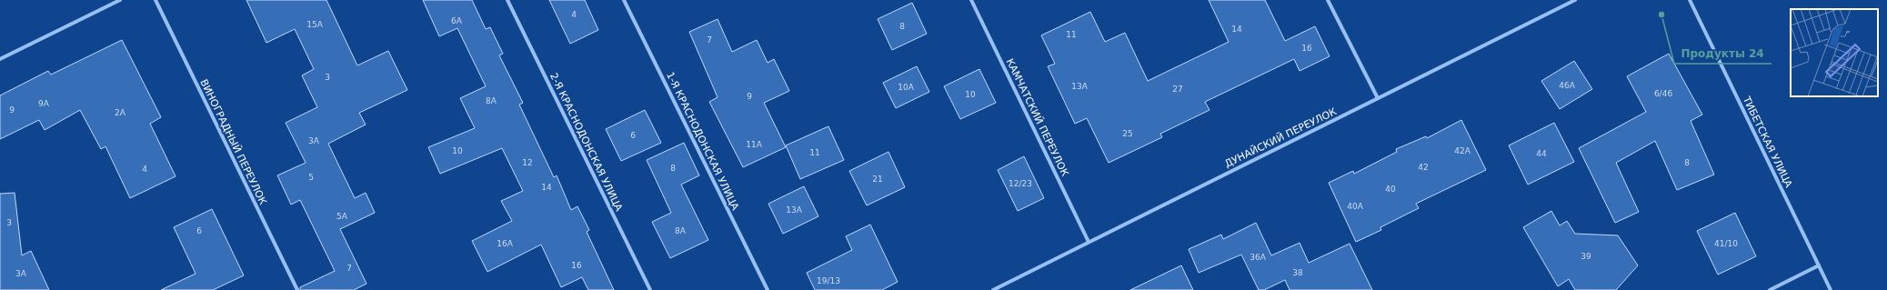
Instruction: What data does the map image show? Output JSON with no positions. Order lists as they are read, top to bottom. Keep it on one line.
{"streets":{"street":["КАМЧАТСКИЙ ПЕРЕУЛОК","ДУНАЙСКИЙ ПЕРЕУЛОК","1-Я КРАСНОДОНСКАЯ УЛИЦА","ВИНОГРАДНЫЙ ПЕРЕУЛОК","2-Я КРАСНОДОНСКАЯ УЛИЦА","ТИБЕТСКАЯ УЛИЦА"]},"crossings":[["КАМЧАТСКИЙ ПЕРЕУЛОК","ДУНАЙСКИЙ ПЕРЕУЛОК"]],"places":["Продукты 24"],"house_numbers":["4","6А","15А","8","14","11","7","16","3","46А","13А","10А","27","6/46","10","9","8А","9А","9","2А","25","6","3А","11А","10","42А","11","44","12","8","42","8","4","5","21","12/23","14","40","40А","13А","5А","3","6","8А","16А","41/10","39","36А","16","7","38","3А","19/13"]}
